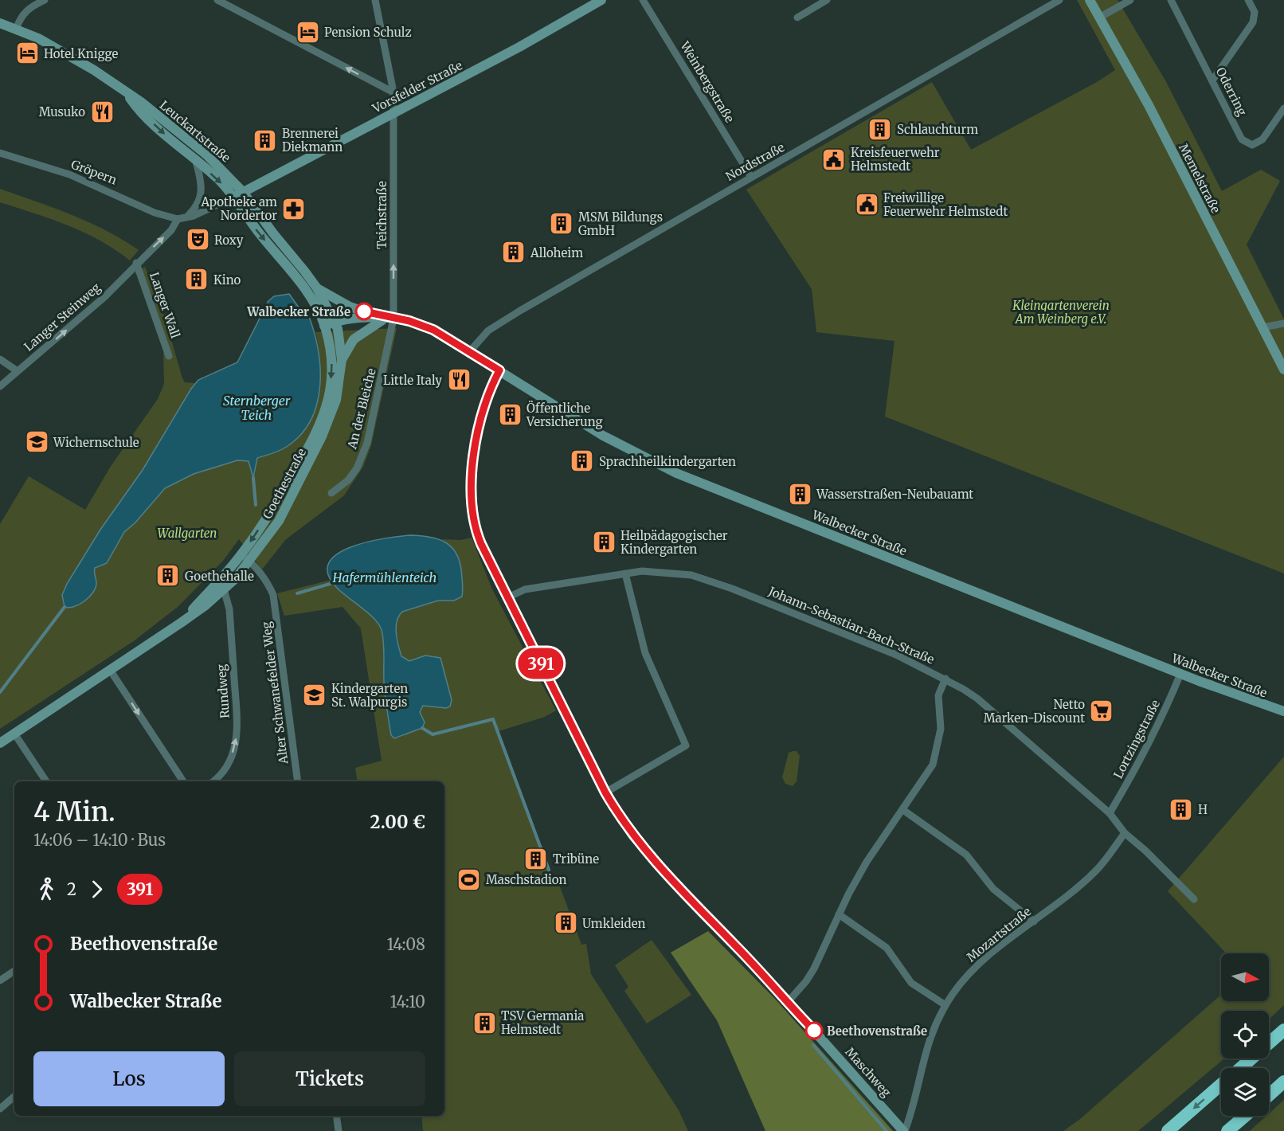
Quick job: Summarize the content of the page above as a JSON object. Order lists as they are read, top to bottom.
{
  "streets": {
    "main road": [
      "Vorsfelder Straße",
      "Leuckartstraße",
      "Memelstraße",
      "Goethestraße",
      "Walbecker Straße",
      "Maschweg"
    ],
    "street": [
      "Weinbergstraße",
      "Oderring",
      "Nordstraße",
      "Gröpern",
      "Teichstraße",
      "Langer Wall",
      "Langer Steinweg",
      "An der Bleiche",
      "Johann-Sebastian-Bach-Straße",
      "Rundweg",
      "Alter Schwanefelder Weg",
      "Lortzingstraße",
      "Mozartstraße"
    ]
  },
  "crossings": [
    ["Weinbergstraße", "Nordstraße"],
    ["Vorsfelder Straße", "Leuckartstraße"],
    ["Vorsfelder Straße", "Teichstraße"],
    ["Nordstraße", "Walbecker Straße"],
    ["Gröpern", "Langer Steinweg"],
    ["Teichstraße", "An der Bleiche"],
    ["Teichstraße", "Walbecker Straße"],
    ["Langer Wall", "Langer Steinweg"],
    ["An der Bleiche", "Walbecker Straße"],
    ["Goethestraße", "Walbecker Straße"],
    ["Goethestraße", "Rundweg"],
    ["Goethestraße", "Alter Schwanefelder Weg"],
    ["Walbecker Straße", "Lortzingstraße"],
    ["Walbecker Straße", "Maschweg"],
    ["Johann-Sebastian-Bach-Straße", "Lortzingstraße"],
    ["Johann-Sebastian-Bach-Straße", "Mozartstraße"],
    ["Johann-Sebastian-Bach-Straße", "Maschweg"],
    ["Mozartstraße", "Maschweg"]
  ],
  "one_way": ["Teichstraße", "Langer Steinweg", "Rundweg"],
  "water": ["Sternberger Teich", "Hafermühlenteich"],
  "parks": ["Kleingartenverein Am Weinberg e.V.", "Wallgarten"],
  "places": {
    "hotel": ["Pension Schulz", "Hotel Knigge"],
    "restaurant": ["Musuko", "Little Italy"],
    "building": [
      "Schlauchturm",
      "Brennerei Diekmann",
      "MSM Bildungs GmbH",
      "Alloheim",
      "Kino",
      "Öffentliche Versicherung",
      "Sprachheilkindergarten",
      "Wasserstraßen-Neubauamt",
      "Heilpädagogischer Kindergarten",
      "Goethehalle",
      "H",
      "Tribüne",
      "Umkleiden",
      "TSV Germania Helmstedt"
    ],
    "public building": ["Kreisfeuerwehr Helmstedt", "Freiwillige Feuerwehr Helmstedt"],
    "pharmacy": ["Apotheke am Nordertor"],
    "theatre": ["Roxy"],
    "other": ["Walbecker Straße", "Beethovenstraße"],
    "school or university": ["Wichernschule", "Kindergarten St. Walpurgis"],
    "supermarket": ["Netto Marken-Discount"],
    "sports": ["Maschstadion"]
  },
  "lines": ["bus line 391"],
  "north": "right",
  "page": {
    "on_map": "391",
    "heading": ["4 Min.", "14:06 – 14:10 · Bus", "2.00 €"],
    "legs": ["2", "391"],
    "list": [
      {
        "name": "Beethovenstraße",
        "value": "14:08"
      },
      {
        "name": "Walbecker Straße",
        "value": "14:10"
      }
    ],
    "buttons": ["Los", "Tickets"]
  }
}
